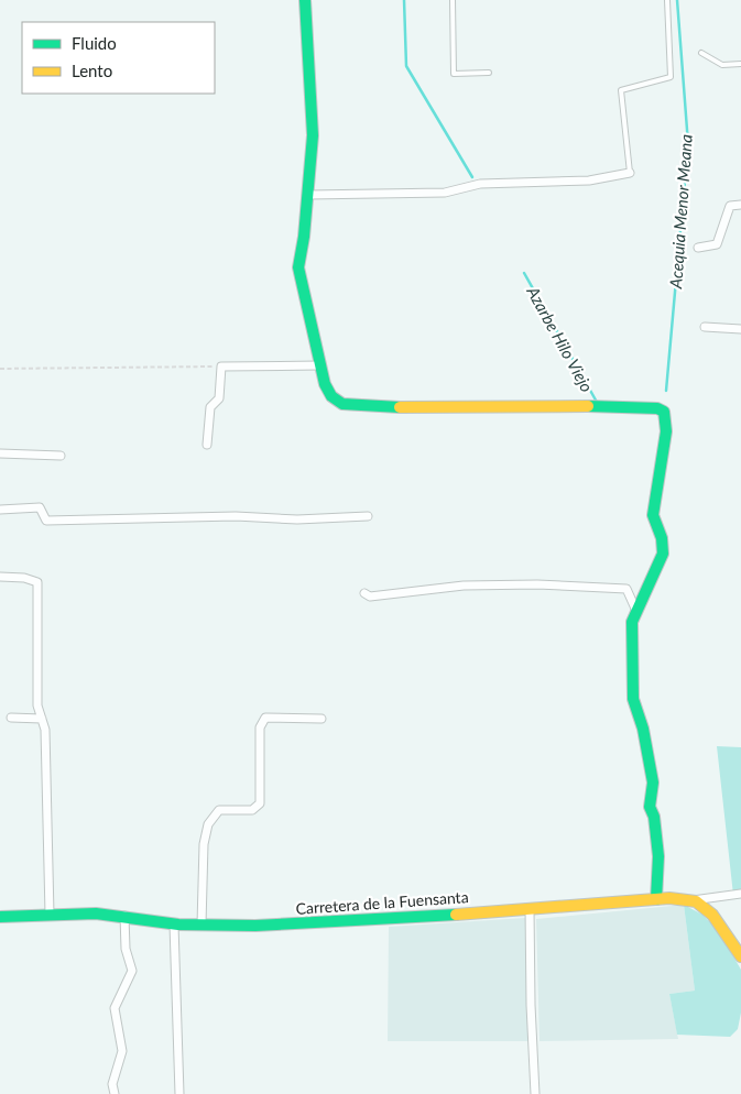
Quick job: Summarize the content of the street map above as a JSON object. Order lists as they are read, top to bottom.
{
  "streets": {
    "street": ["Carretera de la Fuensanta"]
  },
  "water": ["Acequia Menor Meana", "Azarbe Hilo Viejo"],
  "legend": ["Fluido", "Lento"]
}
